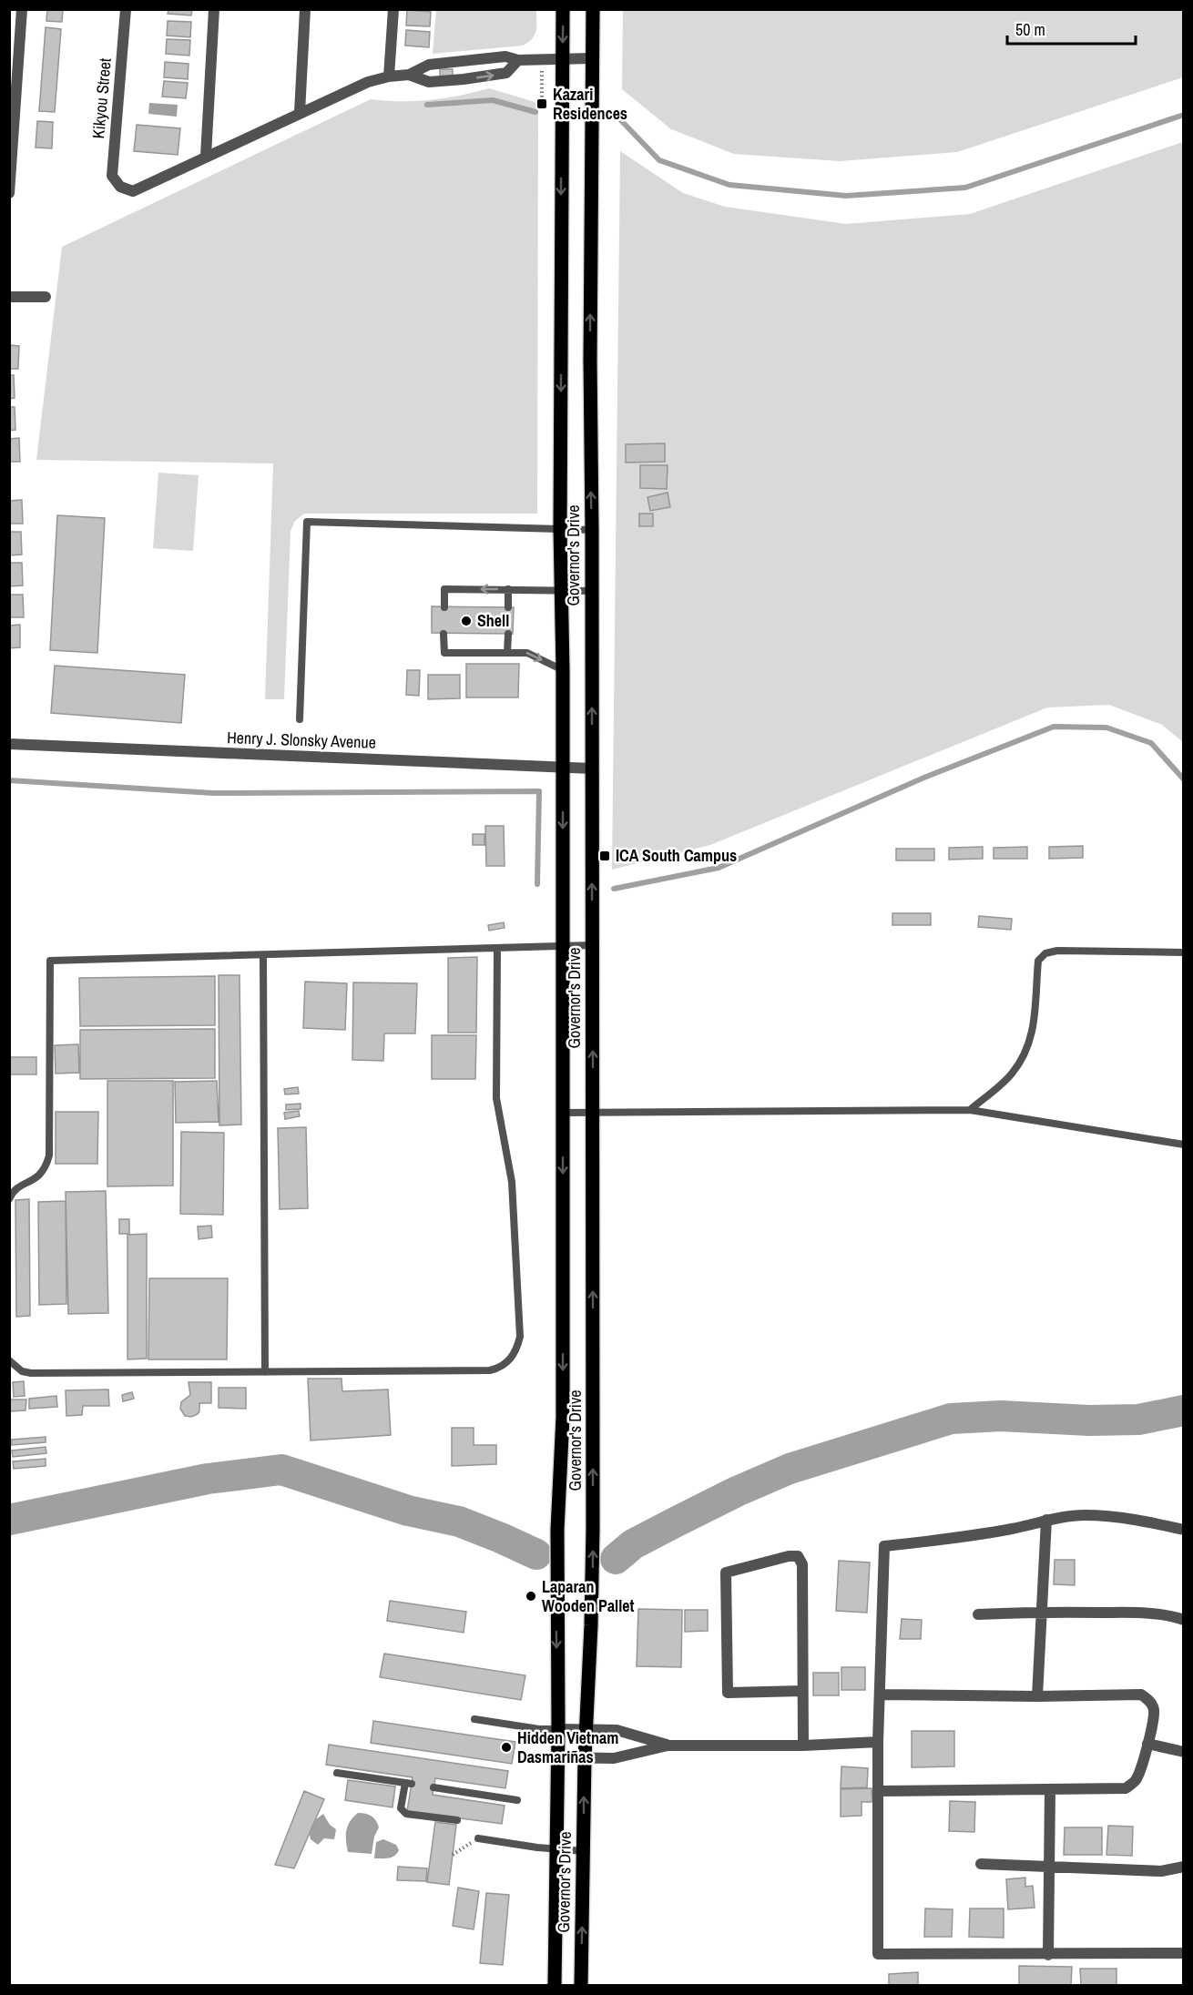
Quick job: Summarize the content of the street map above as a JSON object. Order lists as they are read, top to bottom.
{
  "streets": {
    "main road": ["Governor's Drive"],
    "street": ["Kikyou Street", "Henry J. Slonsky Avenue"]
  },
  "crossings": [
    ["Governor's Drive", "Henry J. Slonsky Avenue"]
  ],
  "places": {
    "transit": ["Kazari Residences", "ICA South Campus"],
    "other": ["Shell", "Laparan Wooden Pallet", "Hidden Vietnam Dasmariñas"]
  },
  "scale_bar": "50 m"
}
